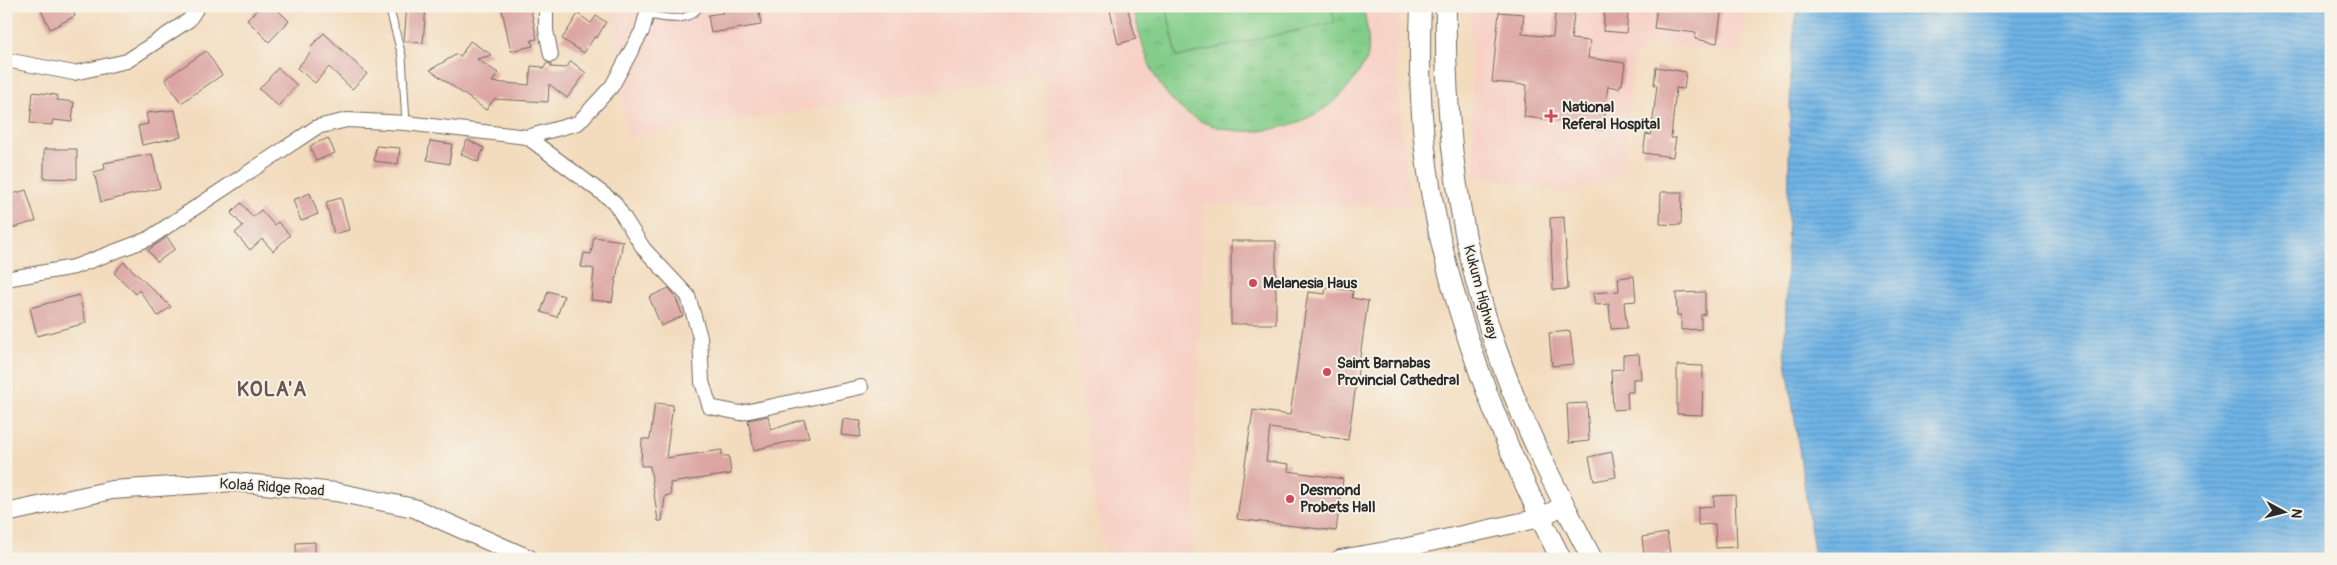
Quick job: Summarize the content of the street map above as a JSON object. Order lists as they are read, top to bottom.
{
  "streets": {
    "main road": ["Kukum Highway"],
    "street": ["Kolaá Ridge Road"]
  },
  "districts": ["KOLA'A"],
  "places": {
    "health": ["National Referal Hospital"],
    "other": ["Melanesia Haus", "Saint Barnabas Provincial Cathedral", "Desmond Probets Hall"]
  },
  "north": "right"
}
